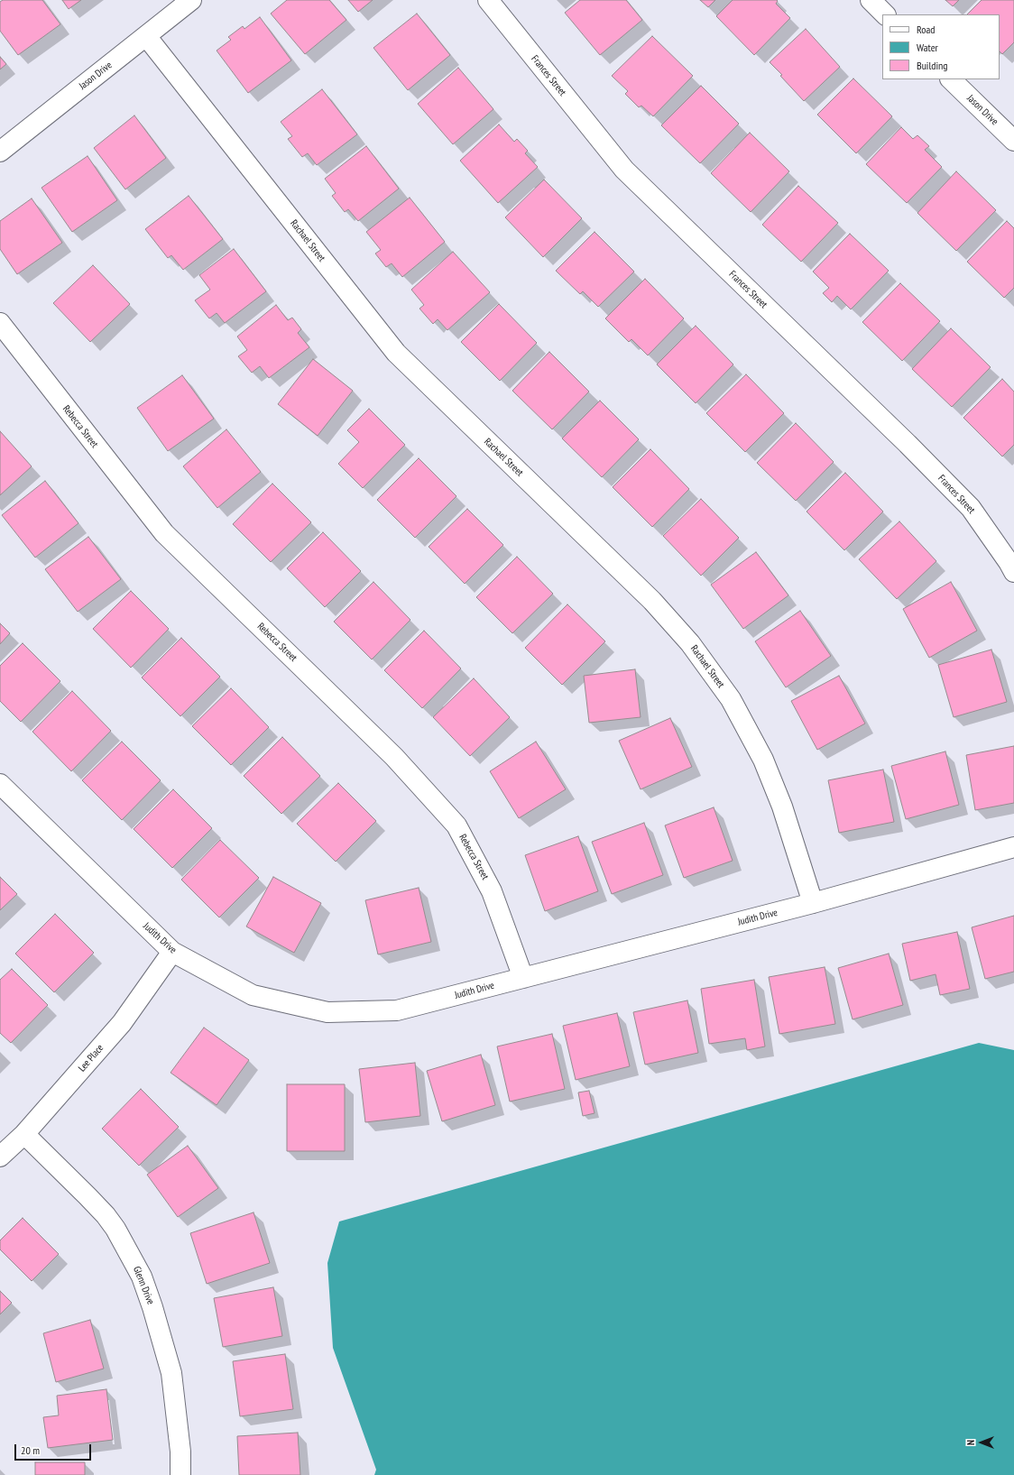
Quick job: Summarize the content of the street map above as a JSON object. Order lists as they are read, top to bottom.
{
  "streets": {
    "street": [
      "Jason Drive",
      "Frances Street",
      "Rachael Street",
      "Rebecca Street",
      "Judith Drive",
      "Lee Place",
      "Glenn Drive"
    ]
  },
  "crossings": [
    ["Jason Drive", "Rachael Street"],
    ["Rachael Street", "Judith Drive"],
    ["Rebecca Street", "Judith Drive"],
    ["Judith Drive", "Lee Place"],
    ["Lee Place", "Glenn Drive"]
  ],
  "legend": ["Road", "Water", "Building"],
  "scale_bar": "20 m",
  "north": "left"
}
